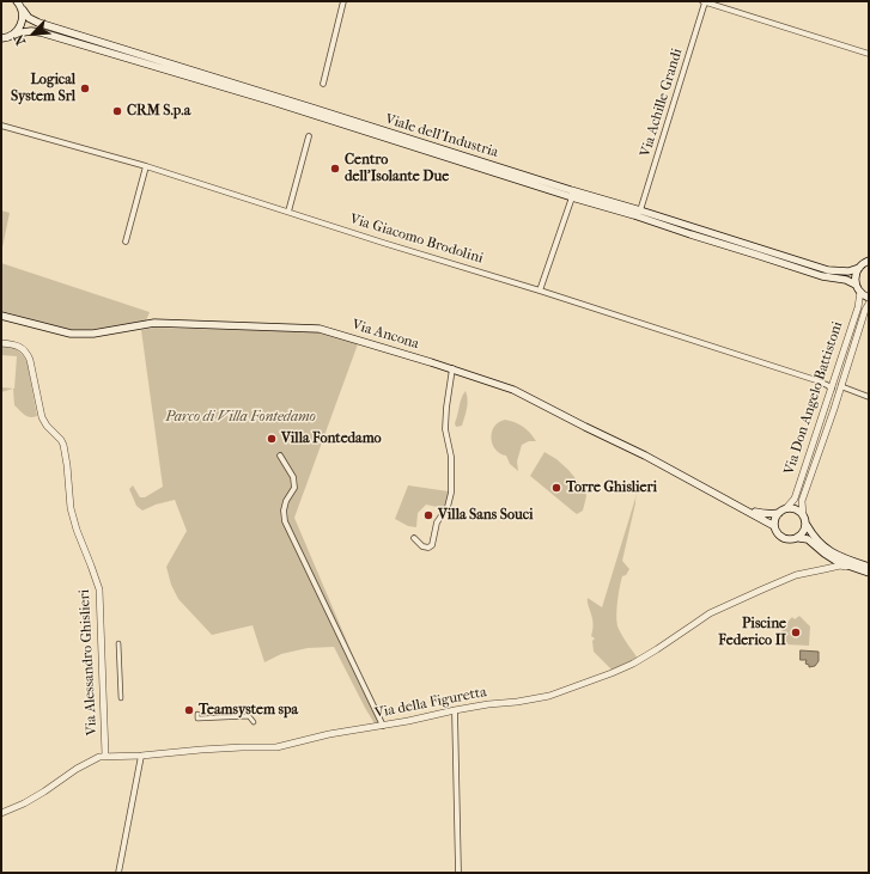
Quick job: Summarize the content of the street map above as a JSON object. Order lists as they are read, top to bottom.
{
  "streets": {
    "main road": ["Viale dell'Industria", "Via Ancona"],
    "street": [
      "Via Achille Grandi",
      "Via Giacomo Brodolini",
      "Via Don Angelo Battistoni",
      "Via Alessandro Ghislieri",
      "Via della Figuretta"
    ]
  },
  "crossings": [
    ["Via Achille Grandi", "Viale dell'Industria"],
    ["Via Giacomo Brodolini", "Via Don Angelo Battistoni"],
    ["Via Ancona", "Via Don Angelo Battistoni"],
    ["Via Ancona", "Via della Figuretta"],
    ["Via Alessandro Ghislieri", "Via della Figuretta"]
  ],
  "parks": ["Parco di Villa Fontedamo"],
  "places": [
    "Logical System Srl",
    "CRM S.p.a",
    "Centro dell'Isolante Due",
    "Villa Fontedamo",
    "Torre Ghislieri",
    "Villa Sans Souci",
    "Piscine Federico II",
    "Teamsystem spa"
  ],
  "north": "bottom left"
}
